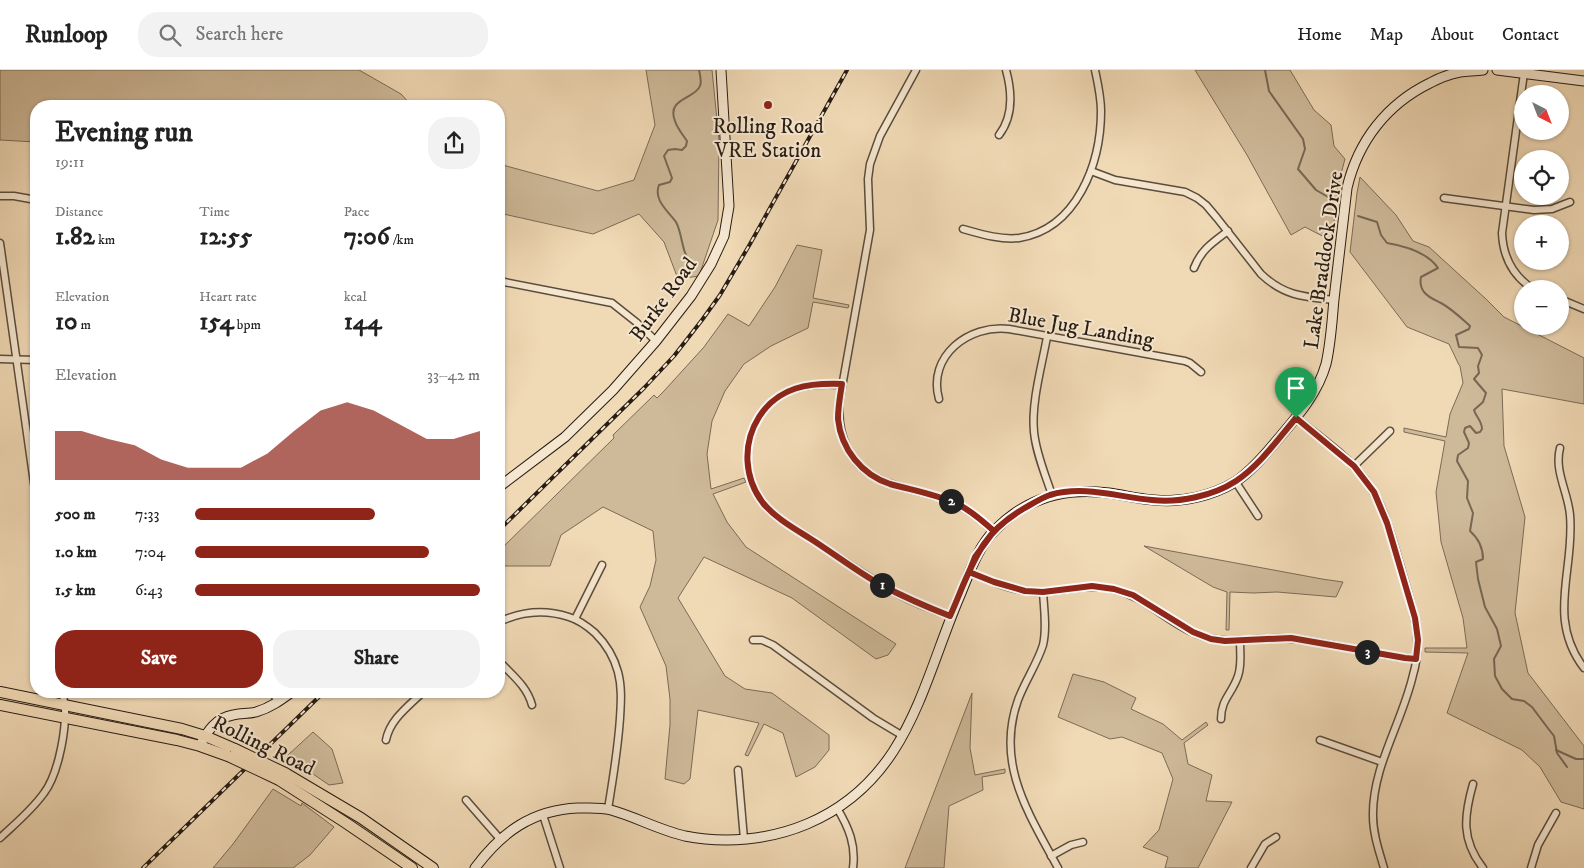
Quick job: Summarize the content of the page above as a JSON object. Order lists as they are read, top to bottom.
{
  "streets": {
    "main road": ["Rolling Road"],
    "street": ["Lake Braddock Drive", "Burke Road", "Blue Jug Landing"]
  },
  "places": ["Rolling Road VRE Station"],
  "north": "bottom right",
  "page": {
    "header": "Runloop",
    "search": "Search here",
    "nav": [
      "Home",
      "Map",
      "About",
      "Contact"
    ],
    "map_buttons": ["+", "−"],
    "heading": ["Evening run", "19:11"],
    "stats": [
      ["Distance", "1.82 km"],
      ["Time", "12:55"],
      ["Pace", "7:06 /km"],
      ["Elevation", "10 m"],
      ["Heart rate", "154 bpm"],
      ["kcal", "144"]
    ],
    "chart": ["Elevation", "33–42 m"],
    "pins": ["2", "1", "3"],
    "list": [
      {
        "name": "500 m",
        "note": "7:33"
      },
      {
        "name": "1.0 km",
        "note": "7:04"
      },
      {
        "name": "1.5 km",
        "note": "6:43"
      }
    ],
    "buttons": ["Save", "Share"]
  }
}
